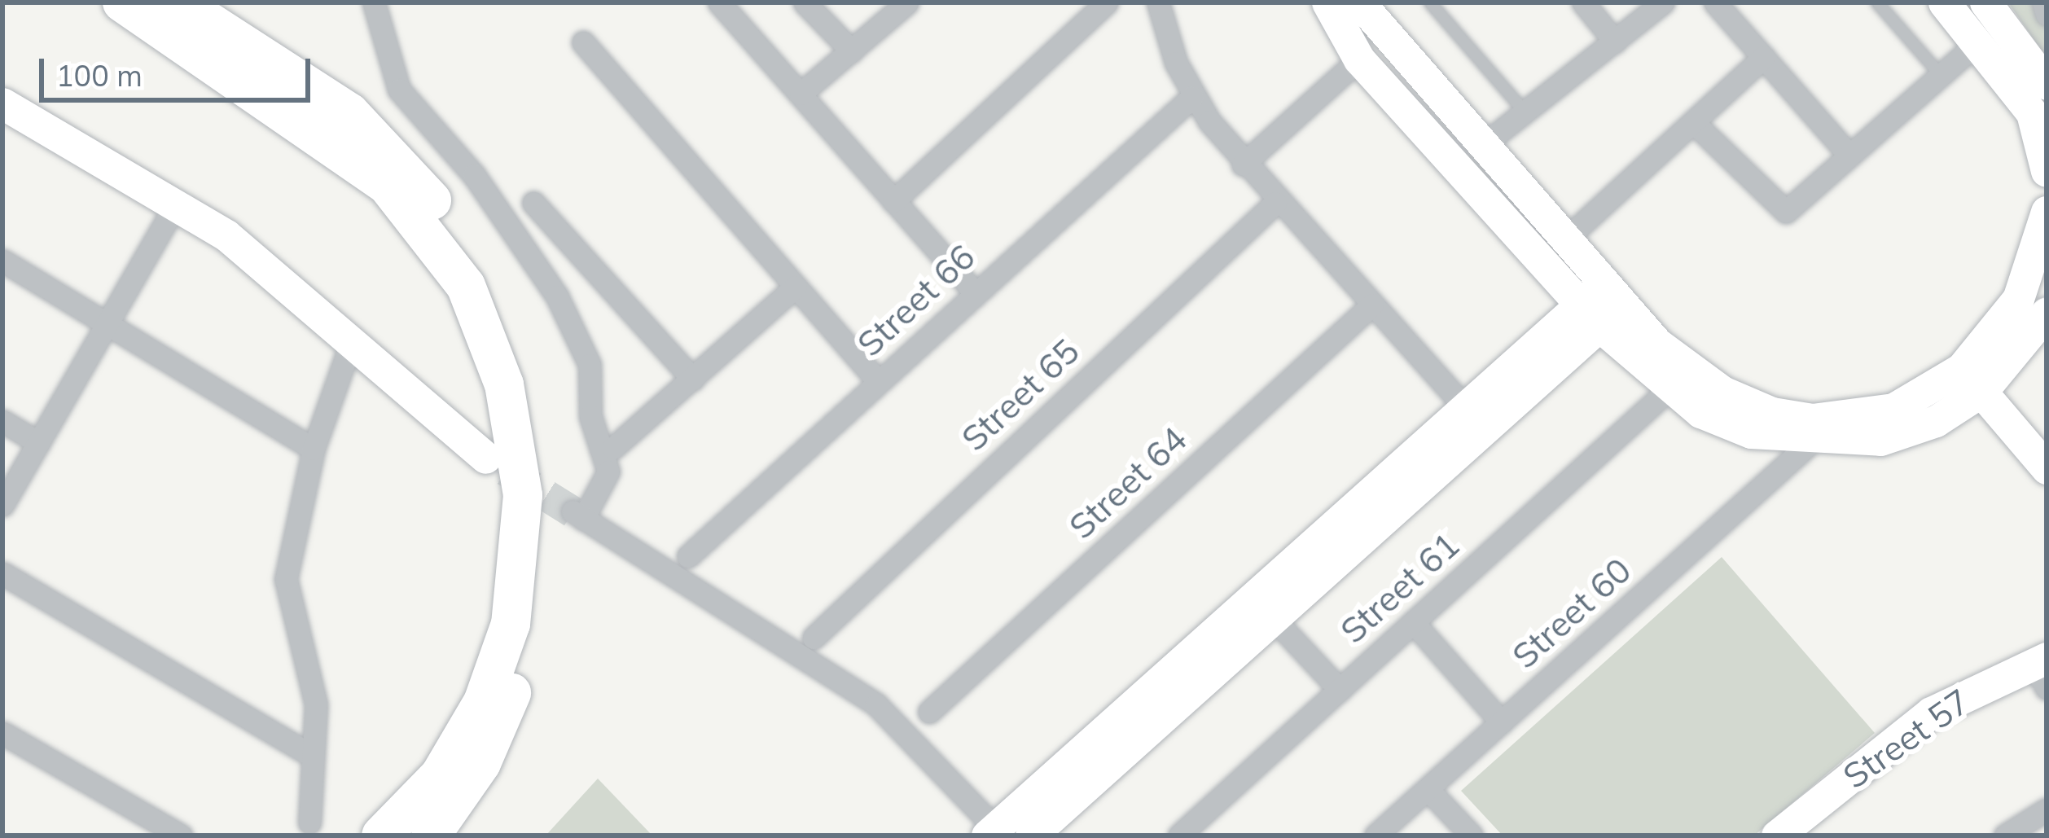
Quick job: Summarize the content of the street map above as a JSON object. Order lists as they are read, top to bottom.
{
  "streets": {
    "street": [
      "Street 66",
      "Street 65",
      "Street 64",
      "Street 61",
      "Street 60",
      "Street 57"
    ]
  },
  "scale_bar": "100 m"
}
